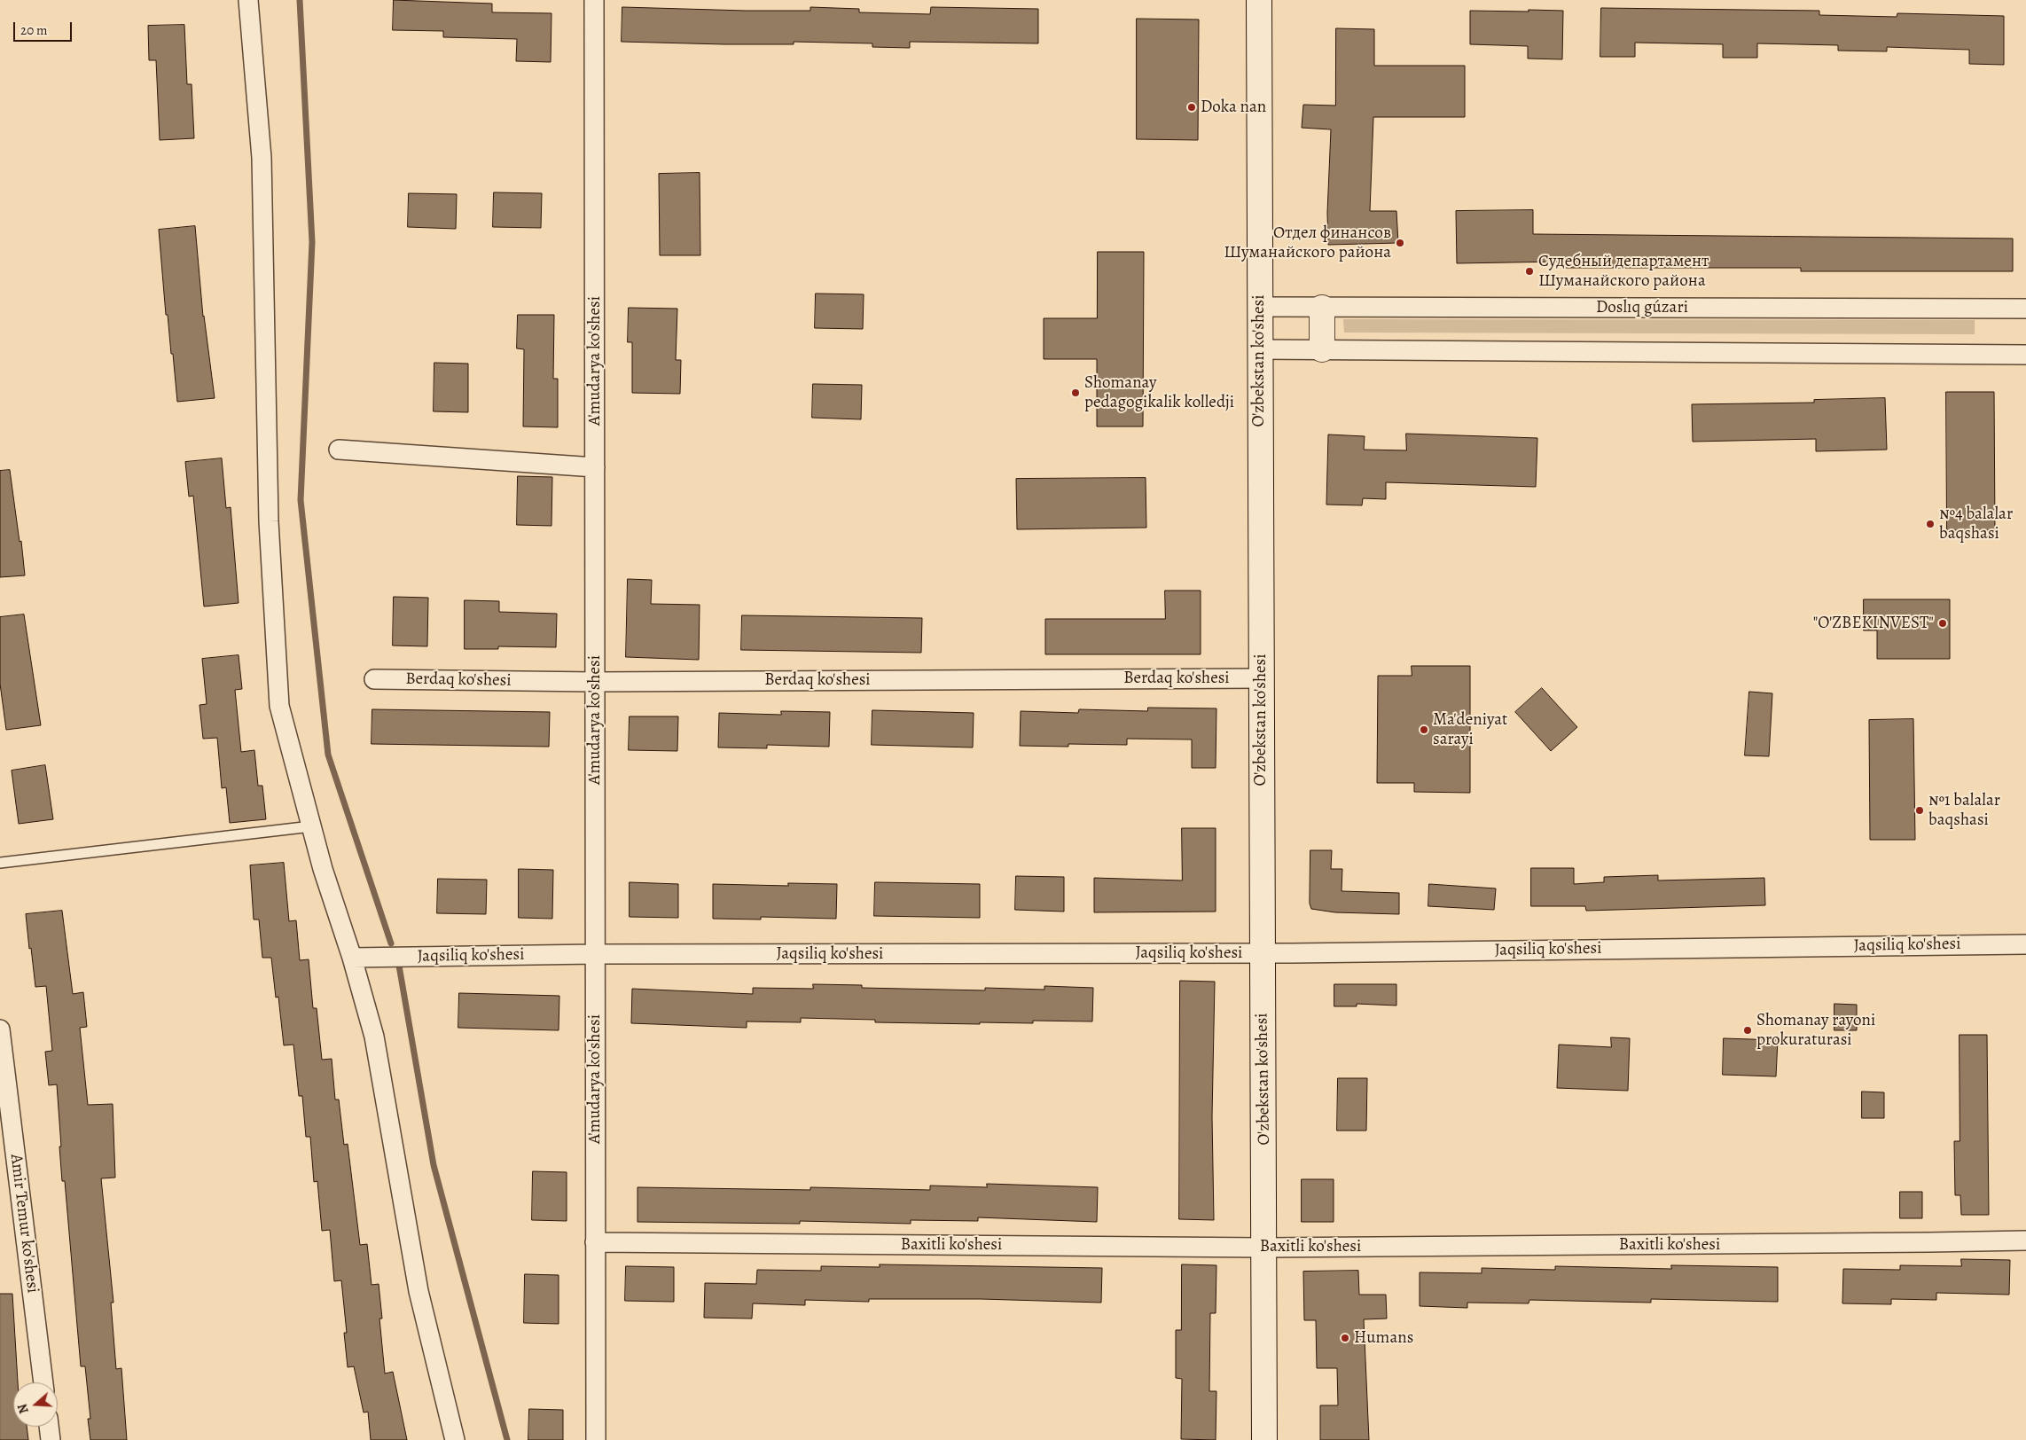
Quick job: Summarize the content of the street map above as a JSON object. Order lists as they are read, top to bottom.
{
  "streets": {
    "main road": ["O'zbekstan ko'shesi"],
    "street": [
      "Doslıq gúzari",
      "A'mudarya ko'shesi",
      "Berdaq ko'shesi",
      "Jaqsiliq ko'shesi",
      "Amir Temur ko'shesi",
      "Baxitli ko'shesi"
    ]
  },
  "crossings": [
    ["Doslıq gúzari", "O'zbekstan ko'shesi"],
    ["A'mudarya ko'shesi", "Berdaq ko'shesi"],
    ["A'mudarya ko'shesi", "Jaqsiliq ko'shesi"],
    ["A'mudarya ko'shesi", "Baxitli ko'shesi"],
    ["O'zbekstan ko'shesi", "Berdaq ko'shesi"],
    ["O'zbekstan ko'shesi", "Jaqsiliq ko'shesi"],
    ["O'zbekstan ko'shesi", "Baxitli ko'shesi"]
  ],
  "places": [
    "Doka nan",
    "Отдел финансов Шуманайского района",
    "Судебный департамент Шуманайского района",
    "Shomanay pedagogikalik kolledji",
    "№4 balalar baqshasi",
    "\"O'ZBEKINVEST\"",
    "Ma'deniyat sarayi",
    "№1 balalar baqshasi",
    "Shomanay rayoni prokuraturasi",
    "Humans"
  ],
  "scale_bar": "20 m",
  "north": "left"
}
